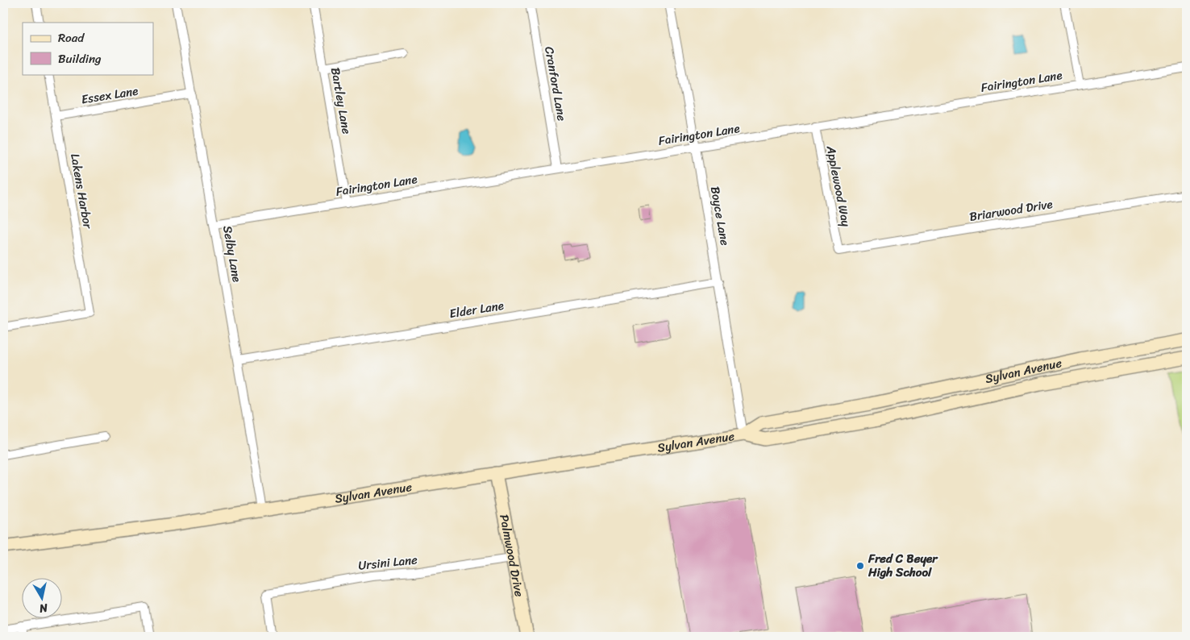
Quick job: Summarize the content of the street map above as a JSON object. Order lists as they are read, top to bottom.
{
  "streets": {
    "main road": ["Sylvan Avenue", "Palmwood Drive"],
    "street": [
      "Fairington Lane",
      "Cranford Lane",
      "Essex Lane",
      "Bartley Lane",
      "Applewood Way",
      "Lakens Harbor",
      "Briarwood Drive",
      "Boyce Lane",
      "Selby Lane",
      "Elder Lane",
      "Ursini Lane"
    ]
  },
  "crossings": [
    ["Fairington Lane", "Cranford Lane"],
    ["Fairington Lane", "Bartley Lane"],
    ["Fairington Lane", "Applewood Way"],
    ["Fairington Lane", "Boyce Lane"],
    ["Fairington Lane", "Selby Lane"],
    ["Essex Lane", "Lakens Harbor"],
    ["Essex Lane", "Selby Lane"],
    ["Applewood Way", "Briarwood Drive"],
    ["Boyce Lane", "Elder Lane"],
    ["Boyce Lane", "Sylvan Avenue"],
    ["Selby Lane", "Elder Lane"],
    ["Selby Lane", "Sylvan Avenue"],
    ["Sylvan Avenue", "Palmwood Drive"],
    ["Palmwood Drive", "Ursini Lane"]
  ],
  "places": ["Fred C Beyer High School"],
  "legend": ["Road", "Building"],
  "north": "bottom"
}
